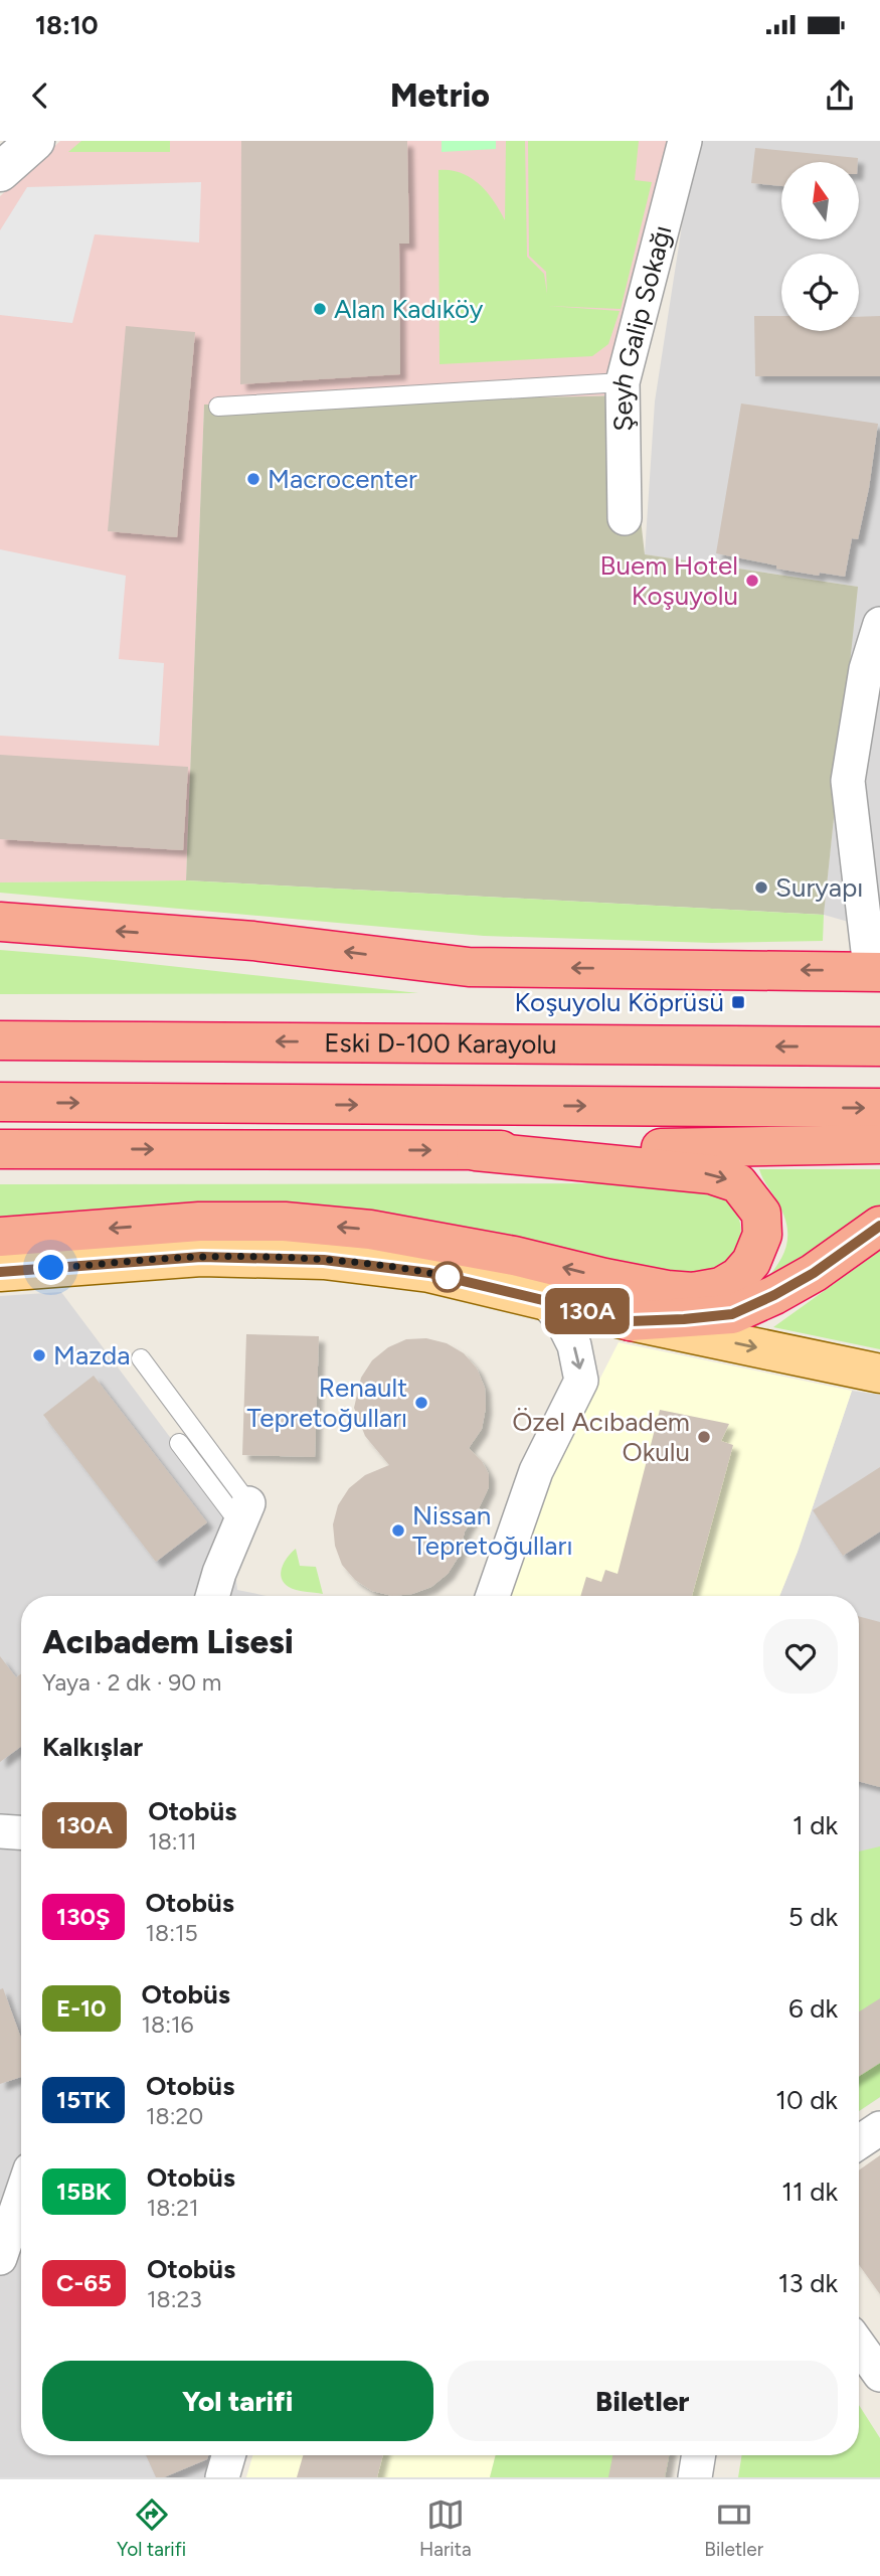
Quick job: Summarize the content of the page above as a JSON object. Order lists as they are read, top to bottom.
{
  "streets": {
    "highway": ["Eski D-100 Karayolu"],
    "street": ["Şeyh Galip Sokağı"]
  },
  "places": {
    "other": [
      "Alan Kadıköy",
      "Macrocenter",
      "Buem Hotel Koşuyolu",
      "Suryapı",
      "Mazda",
      "Renault Tepretoğulları",
      "Özel Acıbadem Okulu",
      "Nissan Tepretoğulları"
    ],
    "transit": ["Koşuyolu Köprüsü"]
  },
  "lines": ["bus line 130A"],
  "north": "top",
  "page": {
    "status": "18:10",
    "header": "Metrio",
    "on_map": "130A",
    "heading": [
      ["Acıbadem Lisesi", "Yaya · 2 dk · 90 m"],
      "Kalkışlar"
    ],
    "list": [
      {
        "mark": "130A",
        "name": "Otobüs",
        "note": "18:11",
        "value": "1 dk"
      },
      {
        "mark": "130Ş",
        "name": "Otobüs",
        "note": "18:15",
        "value": "5 dk"
      },
      {
        "mark": "E-10",
        "name": "Otobüs",
        "note": "18:16",
        "value": "6 dk"
      },
      {
        "mark": "15TK",
        "name": "Otobüs",
        "note": "18:20",
        "value": "10 dk"
      },
      {
        "mark": "15BK",
        "name": "Otobüs",
        "note": "18:21",
        "value": "11 dk"
      },
      {
        "mark": "C-65",
        "name": "Otobüs",
        "note": "18:23",
        "value": "13 dk"
      }
    ],
    "buttons": ["Yol tarifi", "Biletler"],
    "tabs": ["Yol tarifi", "Harita", "Biletler"]
  }
}
